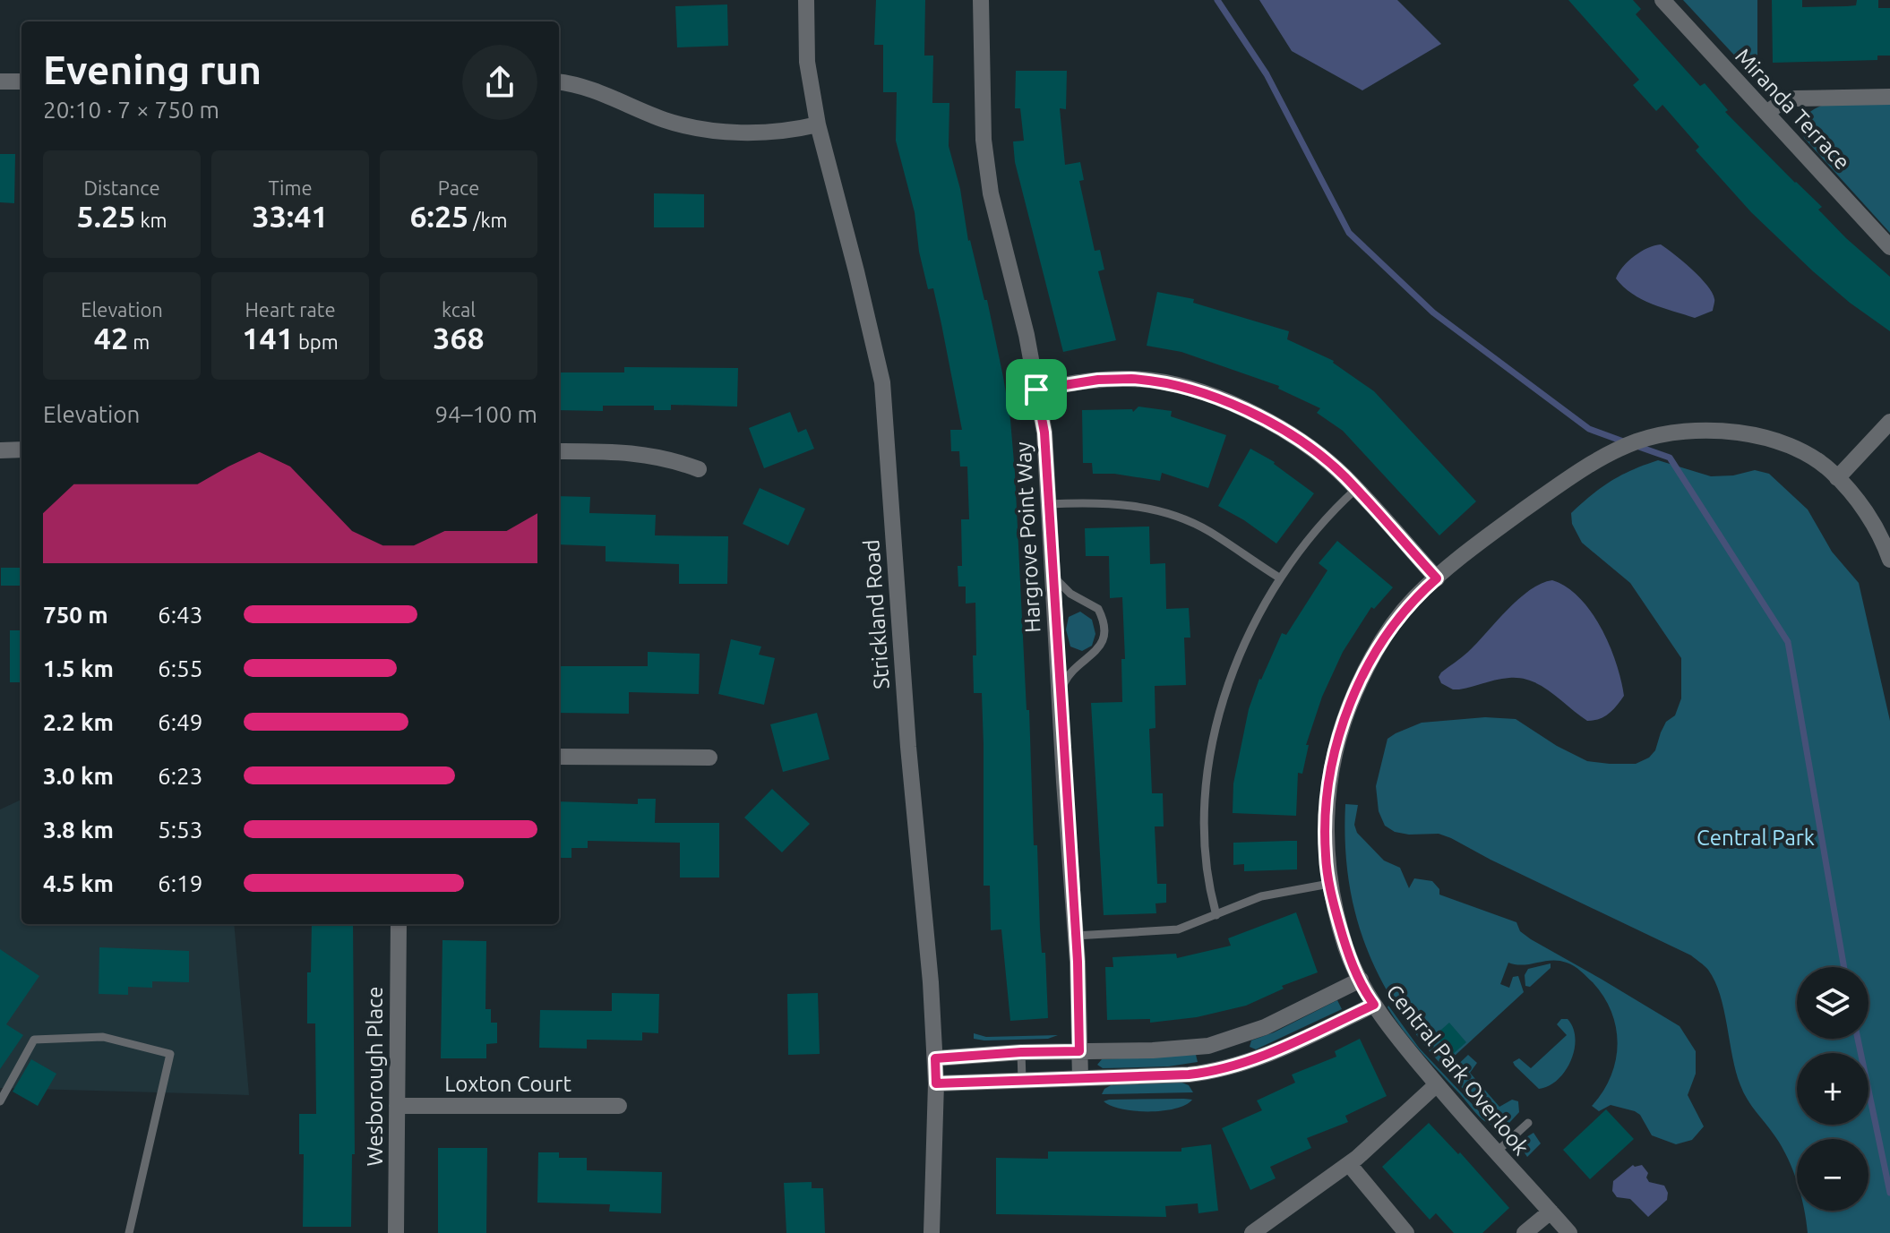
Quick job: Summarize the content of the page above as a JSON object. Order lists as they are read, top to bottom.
{
  "streets": {
    "street": [
      "Miranda Terrace",
      "Hargrove Point Way",
      "Strickland Road",
      "Central Park Overlook",
      "Wesborough Place",
      "Loxton Court"
    ]
  },
  "crossings": [
    ["Wesborough Place", "Loxton Court"]
  ],
  "parks": ["Central Park"],
  "page": {
    "heading": ["Evening run", "20:10 · 7 × 750 m"],
    "stats": [
      ["Distance", "5.25 km"],
      ["Time", "33:41"],
      ["Pace", "6:25 /km"],
      ["Elevation", "42 m"],
      ["Heart rate", "141 bpm"],
      ["kcal", "368"]
    ],
    "chart": ["Elevation", "94–100 m"],
    "list": [
      {
        "name": "750 m",
        "note": "6:43"
      },
      {
        "name": "1.5 km",
        "note": "6:55"
      },
      {
        "name": "2.2 km",
        "note": "6:49"
      },
      {
        "name": "3.0 km",
        "note": "6:23"
      },
      {
        "name": "3.8 km",
        "note": "5:53"
      },
      {
        "name": "4.5 km",
        "note": "6:19"
      }
    ],
    "map_buttons": ["+", "−"]
  }
}
